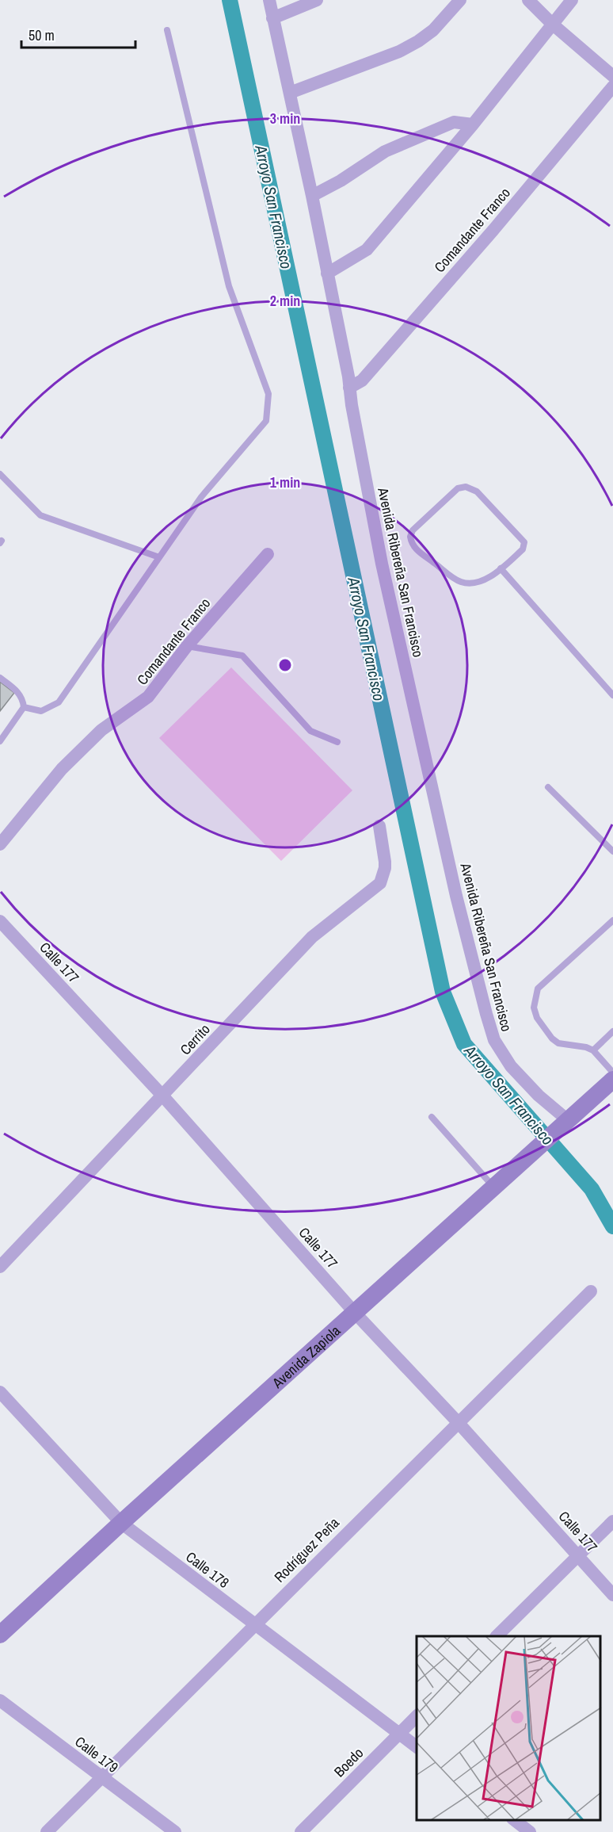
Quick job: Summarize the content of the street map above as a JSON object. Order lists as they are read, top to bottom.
{
  "streets": {
    "main road": ["Avenida Zapiola"],
    "street": [
      "Comandante Franco",
      "Avenida Ribereña San Francisco",
      "Calle 177",
      "Cerrito",
      "Rodríguez Peña",
      "Calle 178",
      "Calle 179",
      "Boedo"
    ]
  },
  "crossings": [
    ["Comandante Franco", "Avenida Ribereña San Francisco"],
    ["Avenida Ribereña San Francisco", "Avenida Zapiola"],
    ["Calle 177", "Cerrito"],
    ["Calle 177", "Avenida Zapiola"],
    ["Calle 177", "Rodríguez Peña"],
    ["Avenida Zapiola", "Calle 178"],
    ["Rodríguez Peña", "Calle 178"],
    ["Rodríguez Peña", "Calle 179"],
    ["Calle 178", "Boedo"]
  ],
  "water": ["Arroyo San Francisco"],
  "scale_bar": "50 m",
  "rings": ["3 min", "2 min", "1 min"]
}
